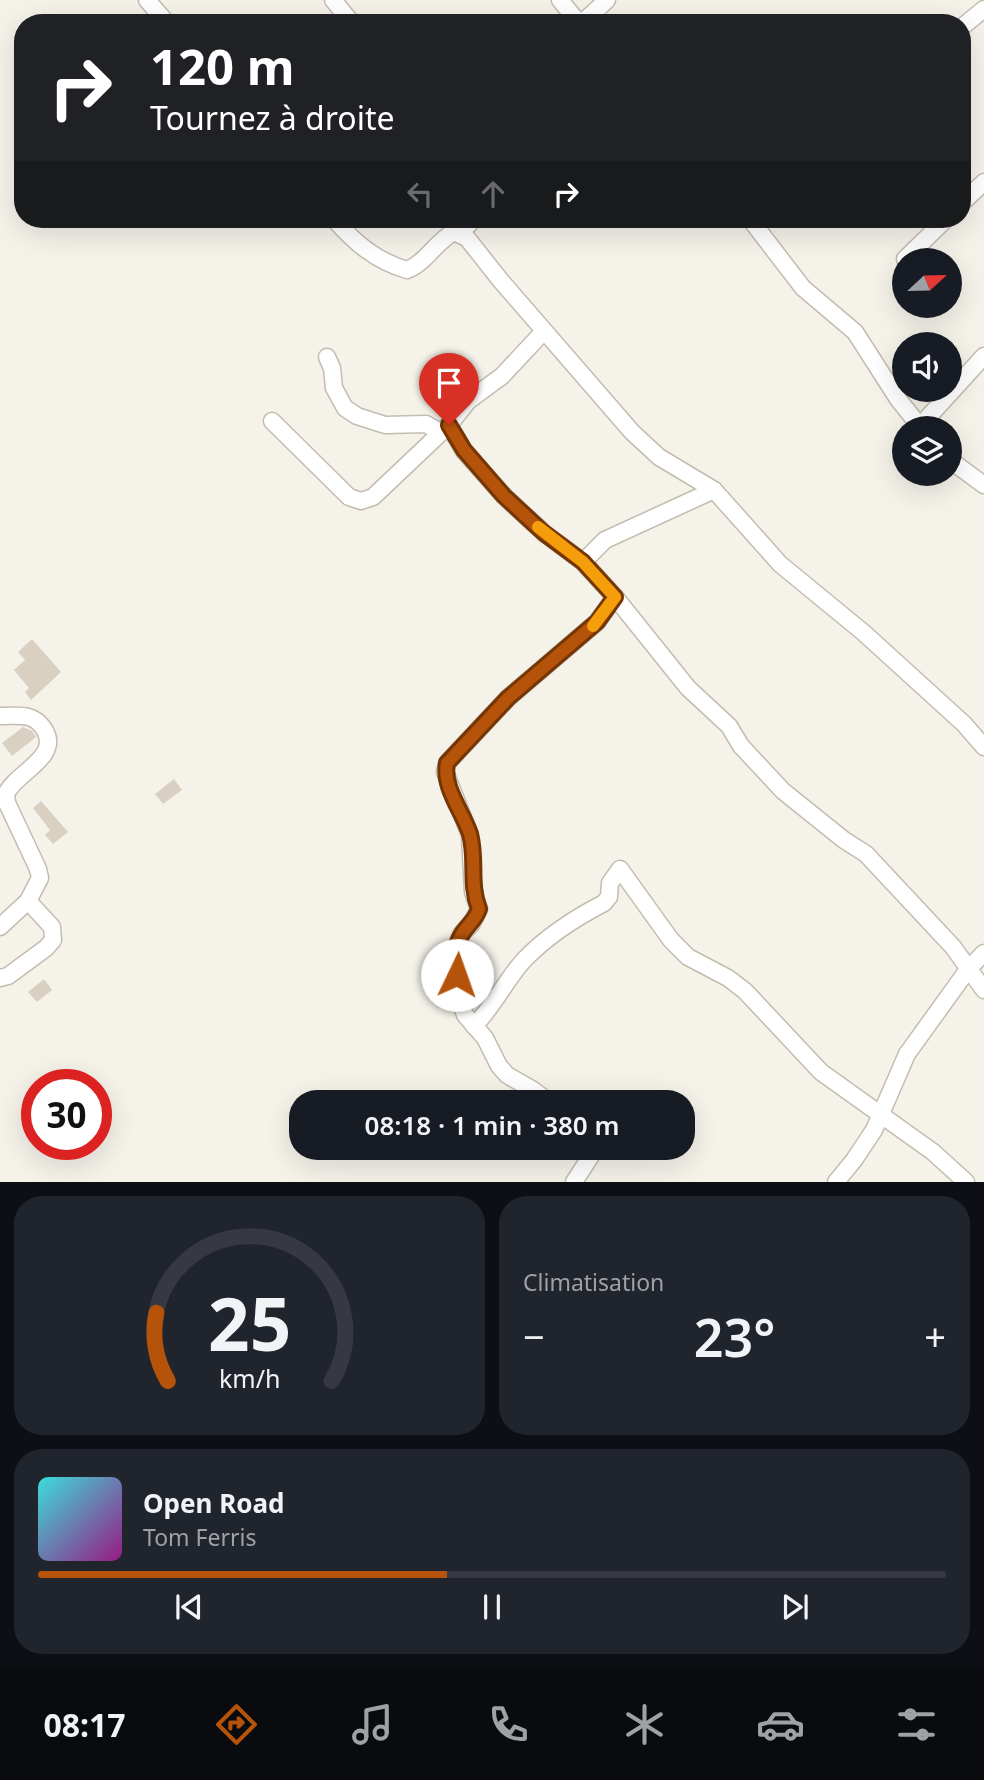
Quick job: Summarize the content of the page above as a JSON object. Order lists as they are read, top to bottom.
{
  "north": "right",
  "page": {
    "turn": ["120 m", "Tournez à droite"],
    "limit": "30",
    "trip": "08:18 · 1 min · 380 m",
    "tile": "Climatisation",
    "heat": ["−", "23°", "+"],
    "song": ["Open Road", "Tom Ferris"],
    "tabs": "08:17",
    "gauge": ["25", "km/h"]
  }
}
